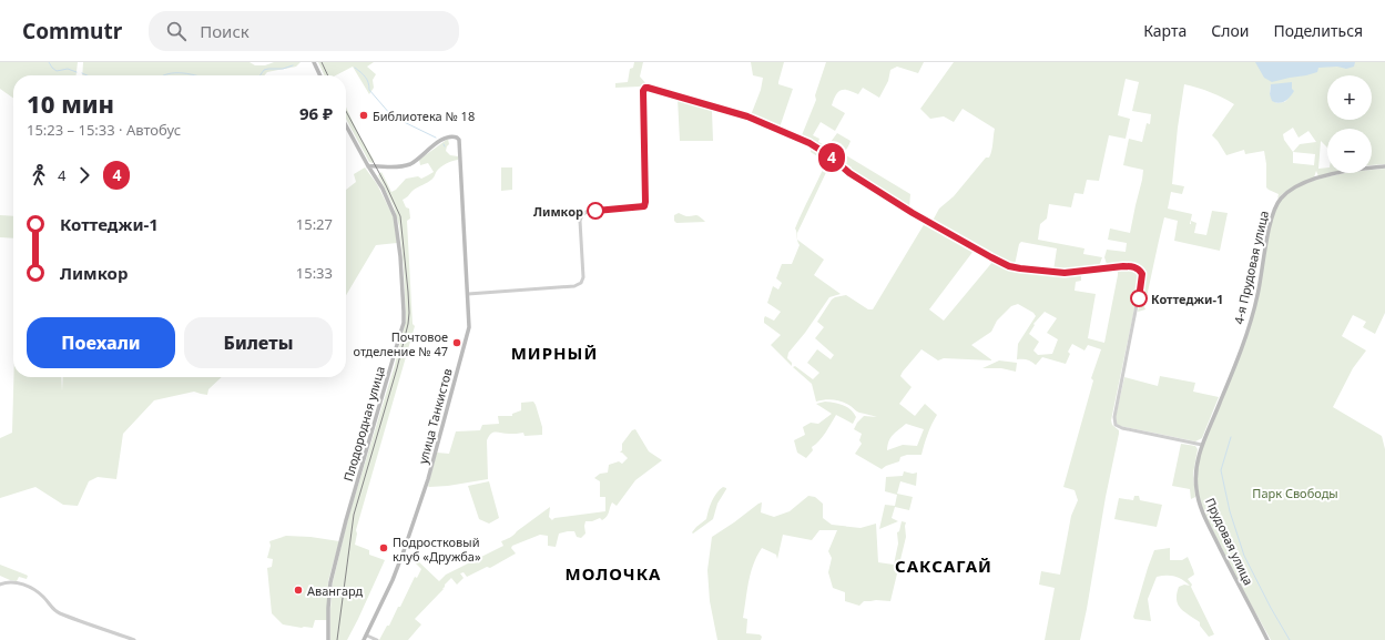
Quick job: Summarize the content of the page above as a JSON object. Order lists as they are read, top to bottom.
{
  "streets": {
    "main road": [
      "4-я Прудовая улица",
      "улица Танкистов",
      "Плодородная улица",
      "Прудовая улица"
    ]
  },
  "crossings": [
    ["4-я Прудовая улица", "Прудовая улица"],
    ["улица Танкистов", "Плодородная улица"]
  ],
  "districts": ["МИРНЫЙ", "САКСАГАЙ", "МОЛОЧКА"],
  "parks": ["Парк Свободы"],
  "places": [
    "Библиотека № 18",
    "Лимкор",
    "Коттеджи-1",
    "Почтовое отделение № 47",
    "Подростковый клуб «Дружба»",
    "Авангард"
  ],
  "lines": ["bus line 4"],
  "page": {
    "header": "Commutr",
    "search": "Поиск",
    "nav": ["Карта", "Слои", "Поделиться"],
    "on_map": "4",
    "map_buttons": ["+", "−"],
    "heading": ["10 мин", "15:23 – 15:33 · Автобус", "96 ₽"],
    "legs": ["4", "4"],
    "list": [
      {
        "name": "Коттеджи-1",
        "value": "15:27"
      },
      {
        "name": "Лимкор",
        "value": "15:33"
      }
    ],
    "buttons": ["Поехали", "Билеты"]
  }
}
